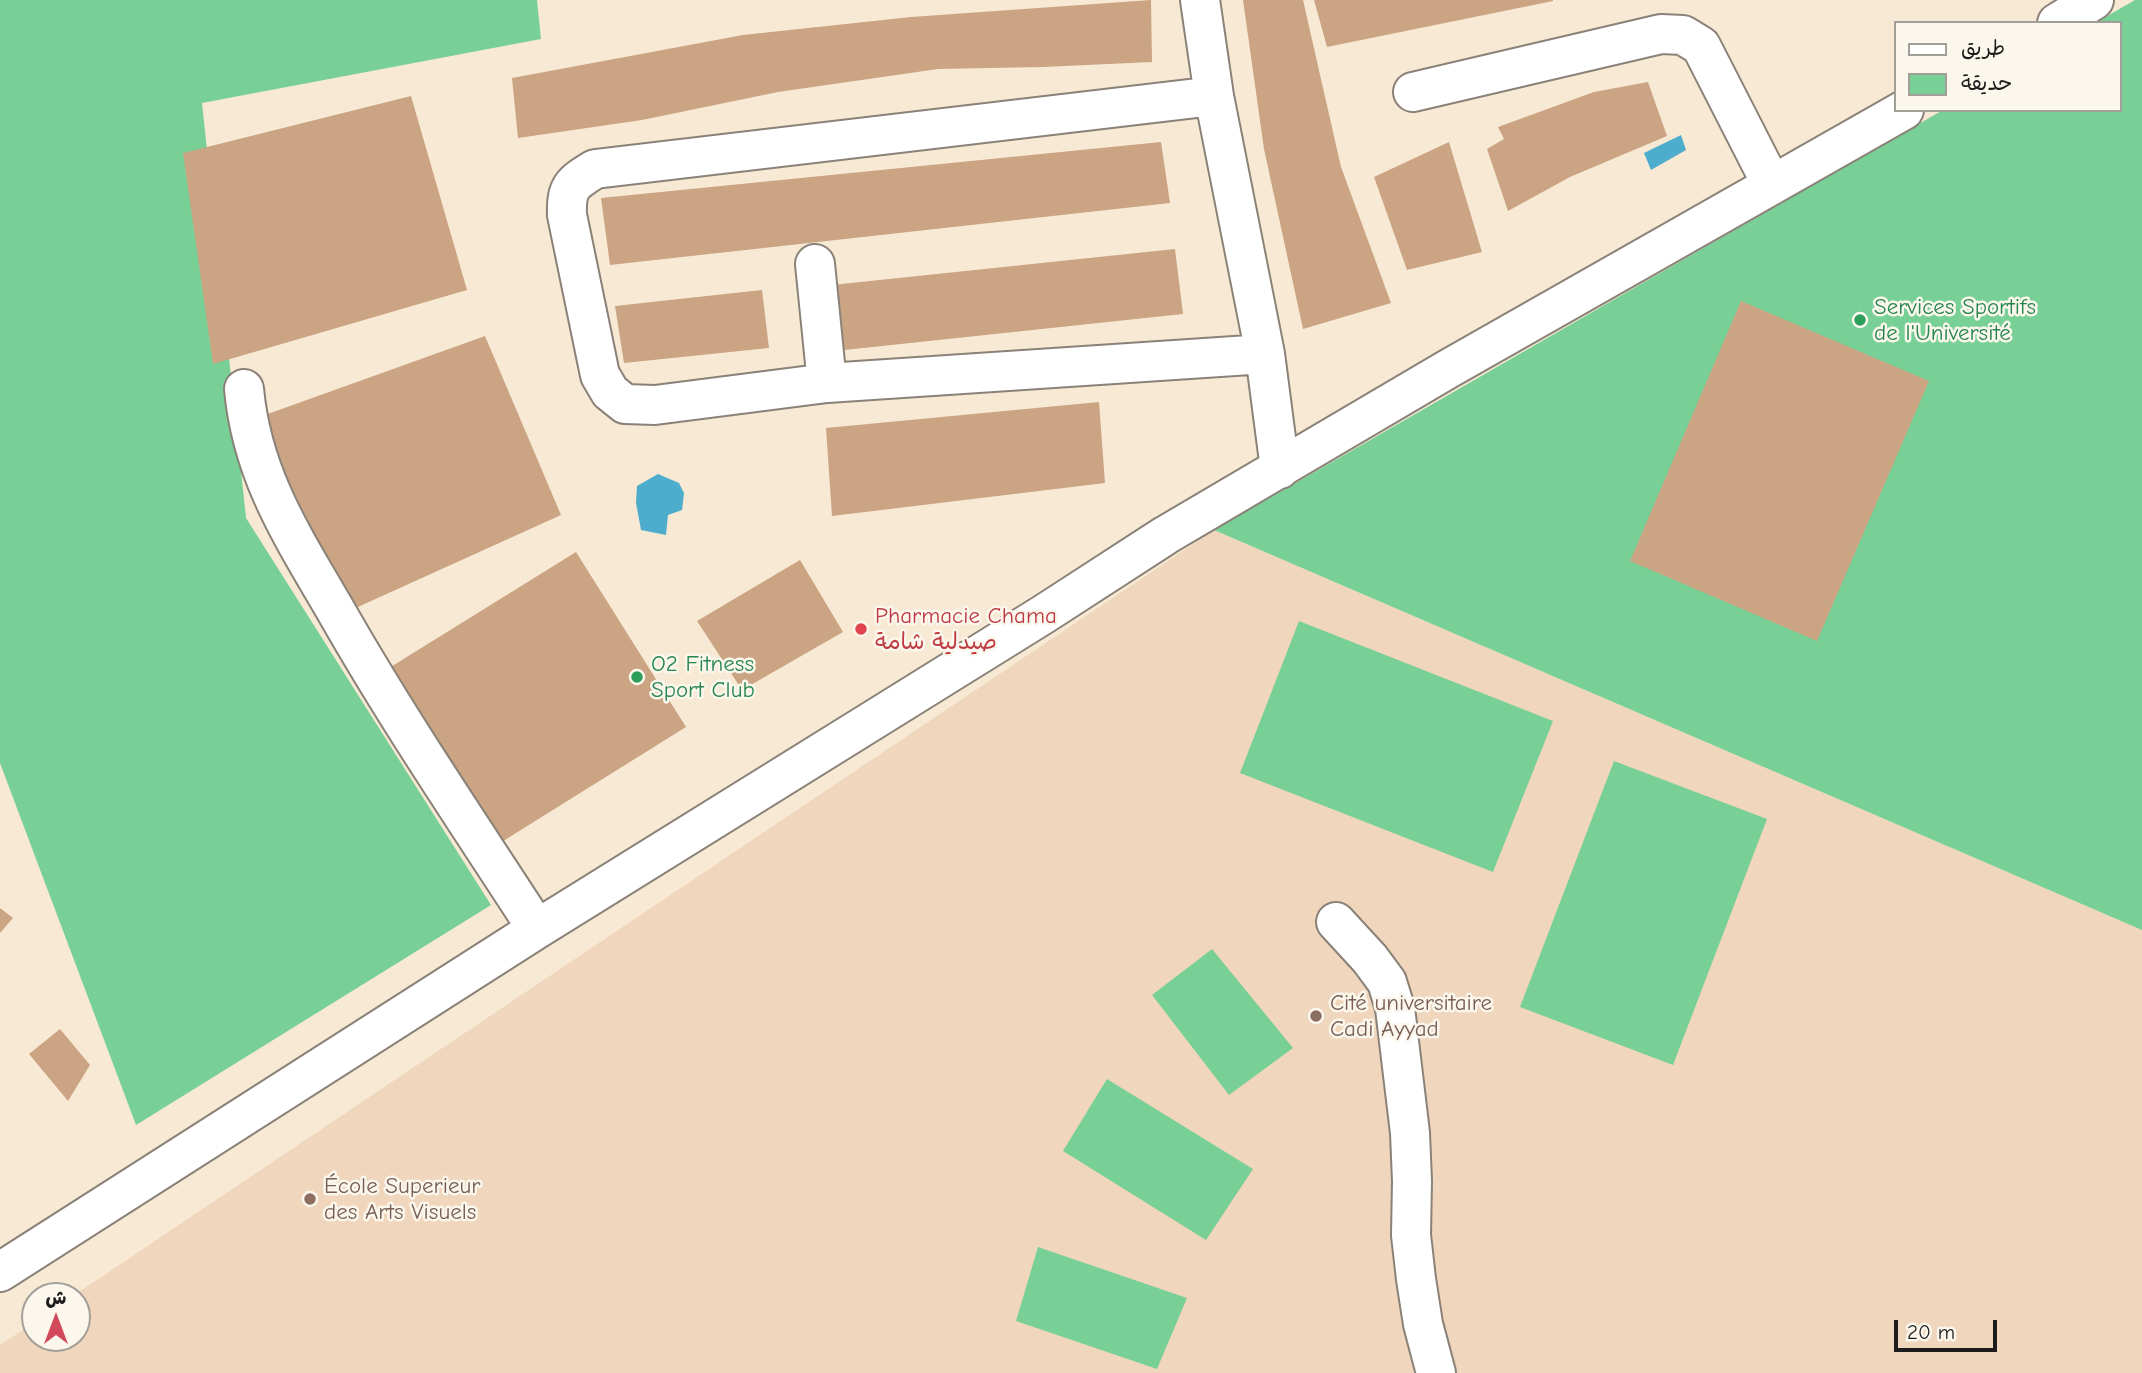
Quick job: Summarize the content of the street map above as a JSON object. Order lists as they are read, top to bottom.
{
  "places": [
    "Services Sportifs de l'Université",
    "Pharmacie Chama صيدلية شامة",
    "O2 Fitness Sport Club",
    "Cité universitaire Cadi Ayyad",
    "École Superieur des Arts Visuels"
  ],
  "legend": ["طريق", "حديقة"],
  "scale_bar": "20 m",
  "north": "top"
}
